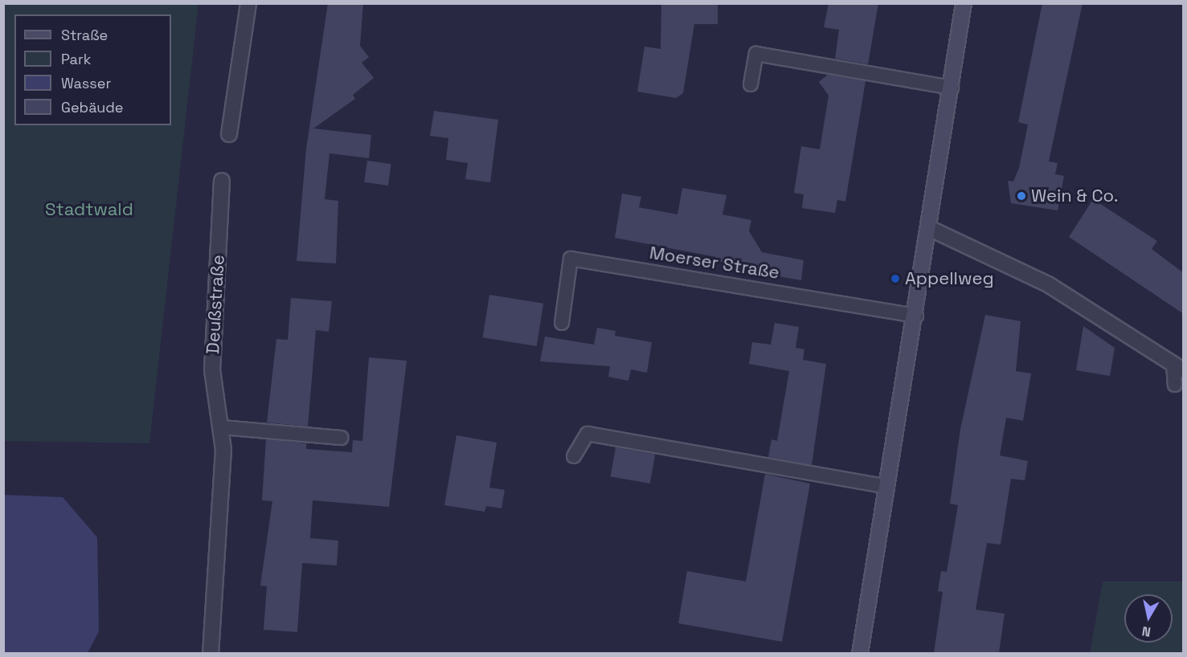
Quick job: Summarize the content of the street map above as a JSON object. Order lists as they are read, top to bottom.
{
  "streets": {
    "street": ["Deußstraße"],
    "lane": ["Moerser Straße"]
  },
  "parks": ["Stadtwald"],
  "places": ["Wein & Co.", "Appellweg"],
  "legend": [
    "Straße",
    "Park",
    "Wasser",
    "Gebäude"
  ],
  "north": "bottom"
}
